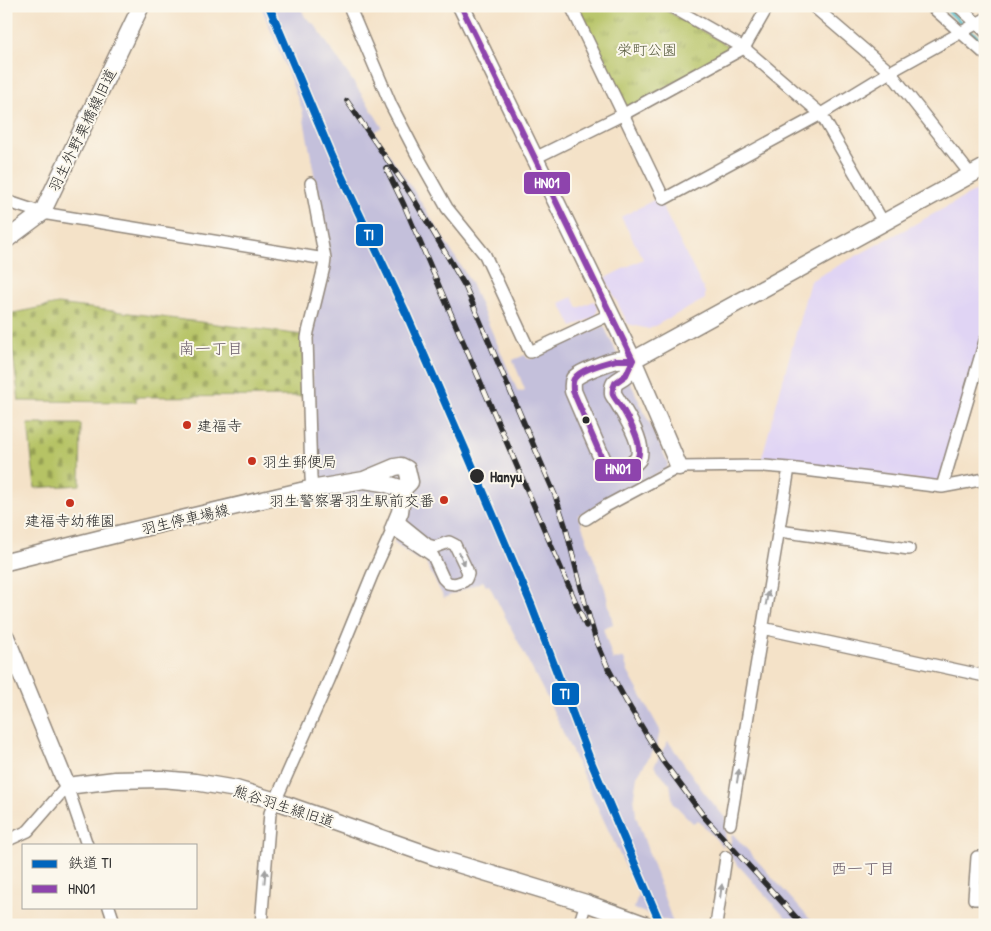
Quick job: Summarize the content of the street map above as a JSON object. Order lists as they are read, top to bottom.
{
  "streets": {
    "street": ["羽生外野栗橋線旧道", "羽生停車場線", "熊谷羽生線旧道"]
  },
  "districts": ["南一丁目", "西一丁目"],
  "parks": ["栄町公園"],
  "places": [
    "建福寺",
    "羽生郵便局",
    "Hanyu",
    "羽生警察署羽生駅前交番",
    "建福寺幼稚園"
  ],
  "lines": ["rail line TI", "transit line HN01"],
  "legend": ["鉄道 TI", "HN01"]
}
